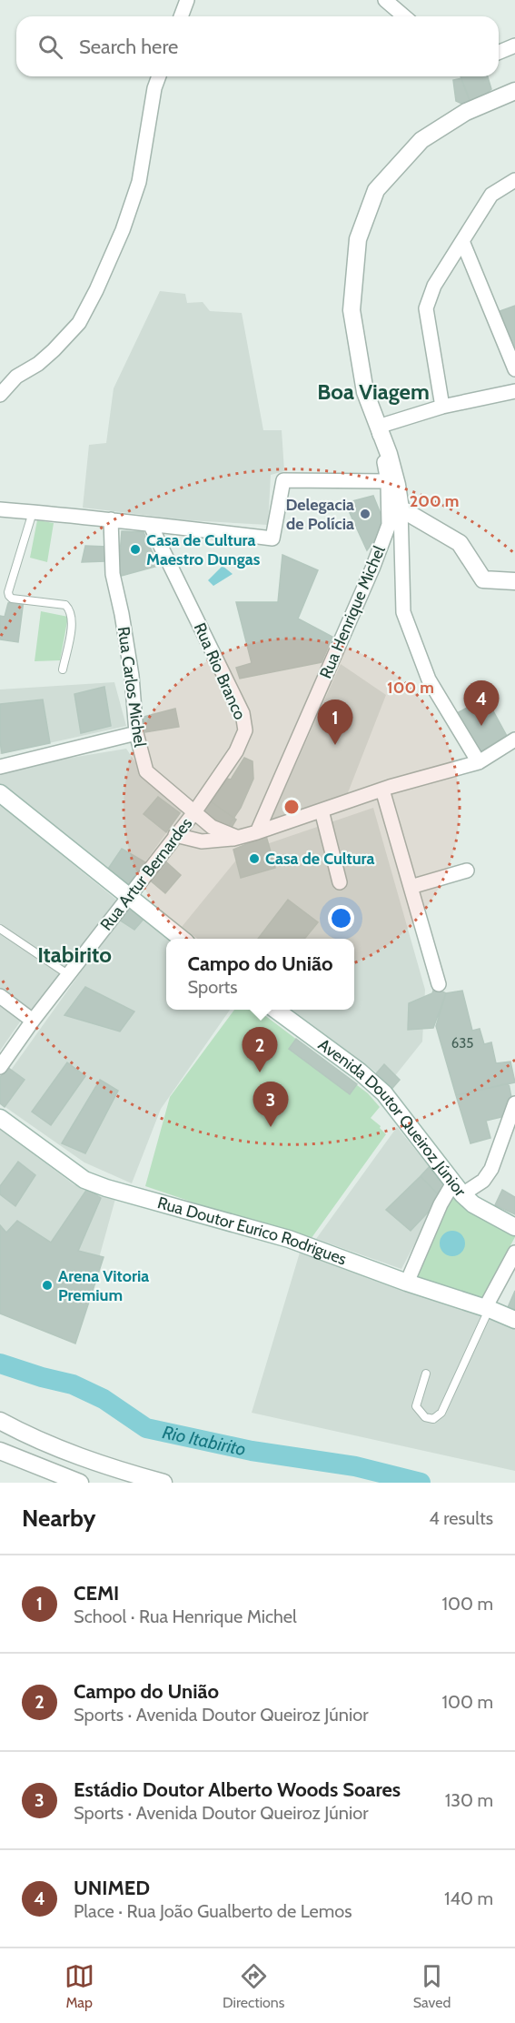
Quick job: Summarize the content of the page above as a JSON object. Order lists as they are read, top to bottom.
{
  "streets": {
    "main road": ["Avenida Doutor Queiroz Júnior", "Rua Doutor Eurico Rodrigues"],
    "street": [
      "Rua Henrique Michel",
      "Rua Rio Branco",
      "Rua Carlos Michel",
      "Rua Artur Bernardes"
    ]
  },
  "crossings": [
    ["Rua Rio Branco", "Rua Carlos Michel"],
    ["Rua Rio Branco", "Rua Artur Bernardes"],
    ["Rua Carlos Michel", "Rua Artur Bernardes"]
  ],
  "districts": ["Boa Viagem", "Itabirito"],
  "water": ["Rio Itabirito"],
  "places": [
    "Delegacia de Polícia",
    "Casa de Cultura Maestro Dungas",
    "Casa de Cultura",
    "Arena Vitoria Premium"
  ],
  "house_numbers": ["635"],
  "page": {
    "search": "Search here",
    "pins": [
      "4",
      "1",
      "2",
      "3"
    ],
    "popup": ["Campo do União", "Sports"],
    "heading": ["Nearby", "4 results"],
    "list": [
      {
        "mark": "1",
        "name": "CEMI",
        "note": "School · Rua Henrique Michel",
        "value": "100 m"
      },
      {
        "mark": "2",
        "name": "Campo do União",
        "note": "Sports · Avenida Doutor Queiroz Júnior",
        "value": "100 m"
      },
      {
        "mark": "3",
        "name": "Estádio Doutor Alberto Woods Soares",
        "note": "Sports · Avenida Doutor Queiroz Júnior",
        "value": "130 m"
      },
      {
        "mark": "4",
        "name": "UNIMED",
        "note": "Place · Rua João Gualberto de Lemos",
        "value": "140 m"
      }
    ],
    "nav": ["Map", "Directions", "Saved"]
  },
  "rings": ["200 m", "100 m"]
}
